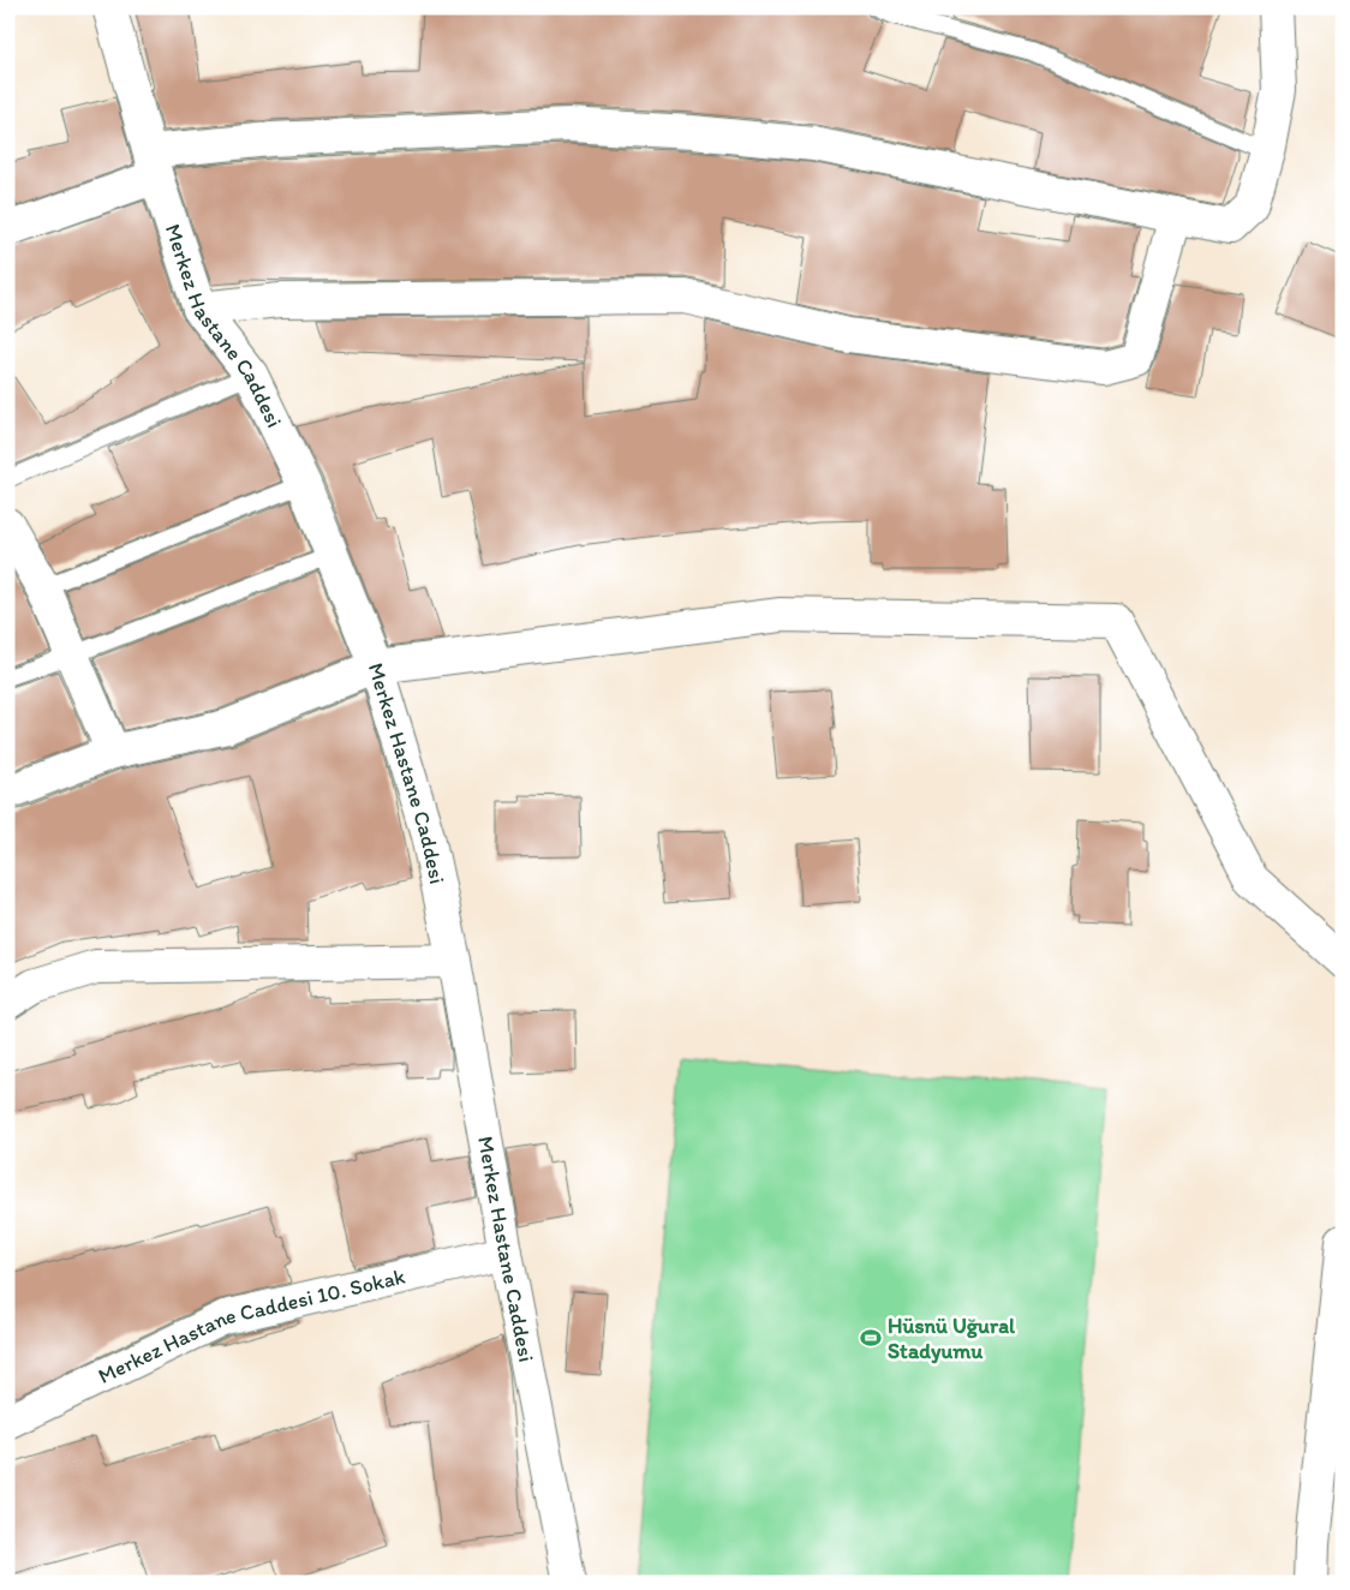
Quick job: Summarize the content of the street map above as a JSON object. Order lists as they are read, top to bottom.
{
  "streets": {
    "street": ["Merkez Hastane Caddesi", "Merkez Hastane Caddesi 10. Sokak"]
  },
  "crossings": [
    ["Merkez Hastane Caddesi", "Merkez Hastane Caddesi 10. Sokak"]
  ],
  "places": {
    "sports": ["Hüsnü Uğural Stadyumu"]
  }
}
